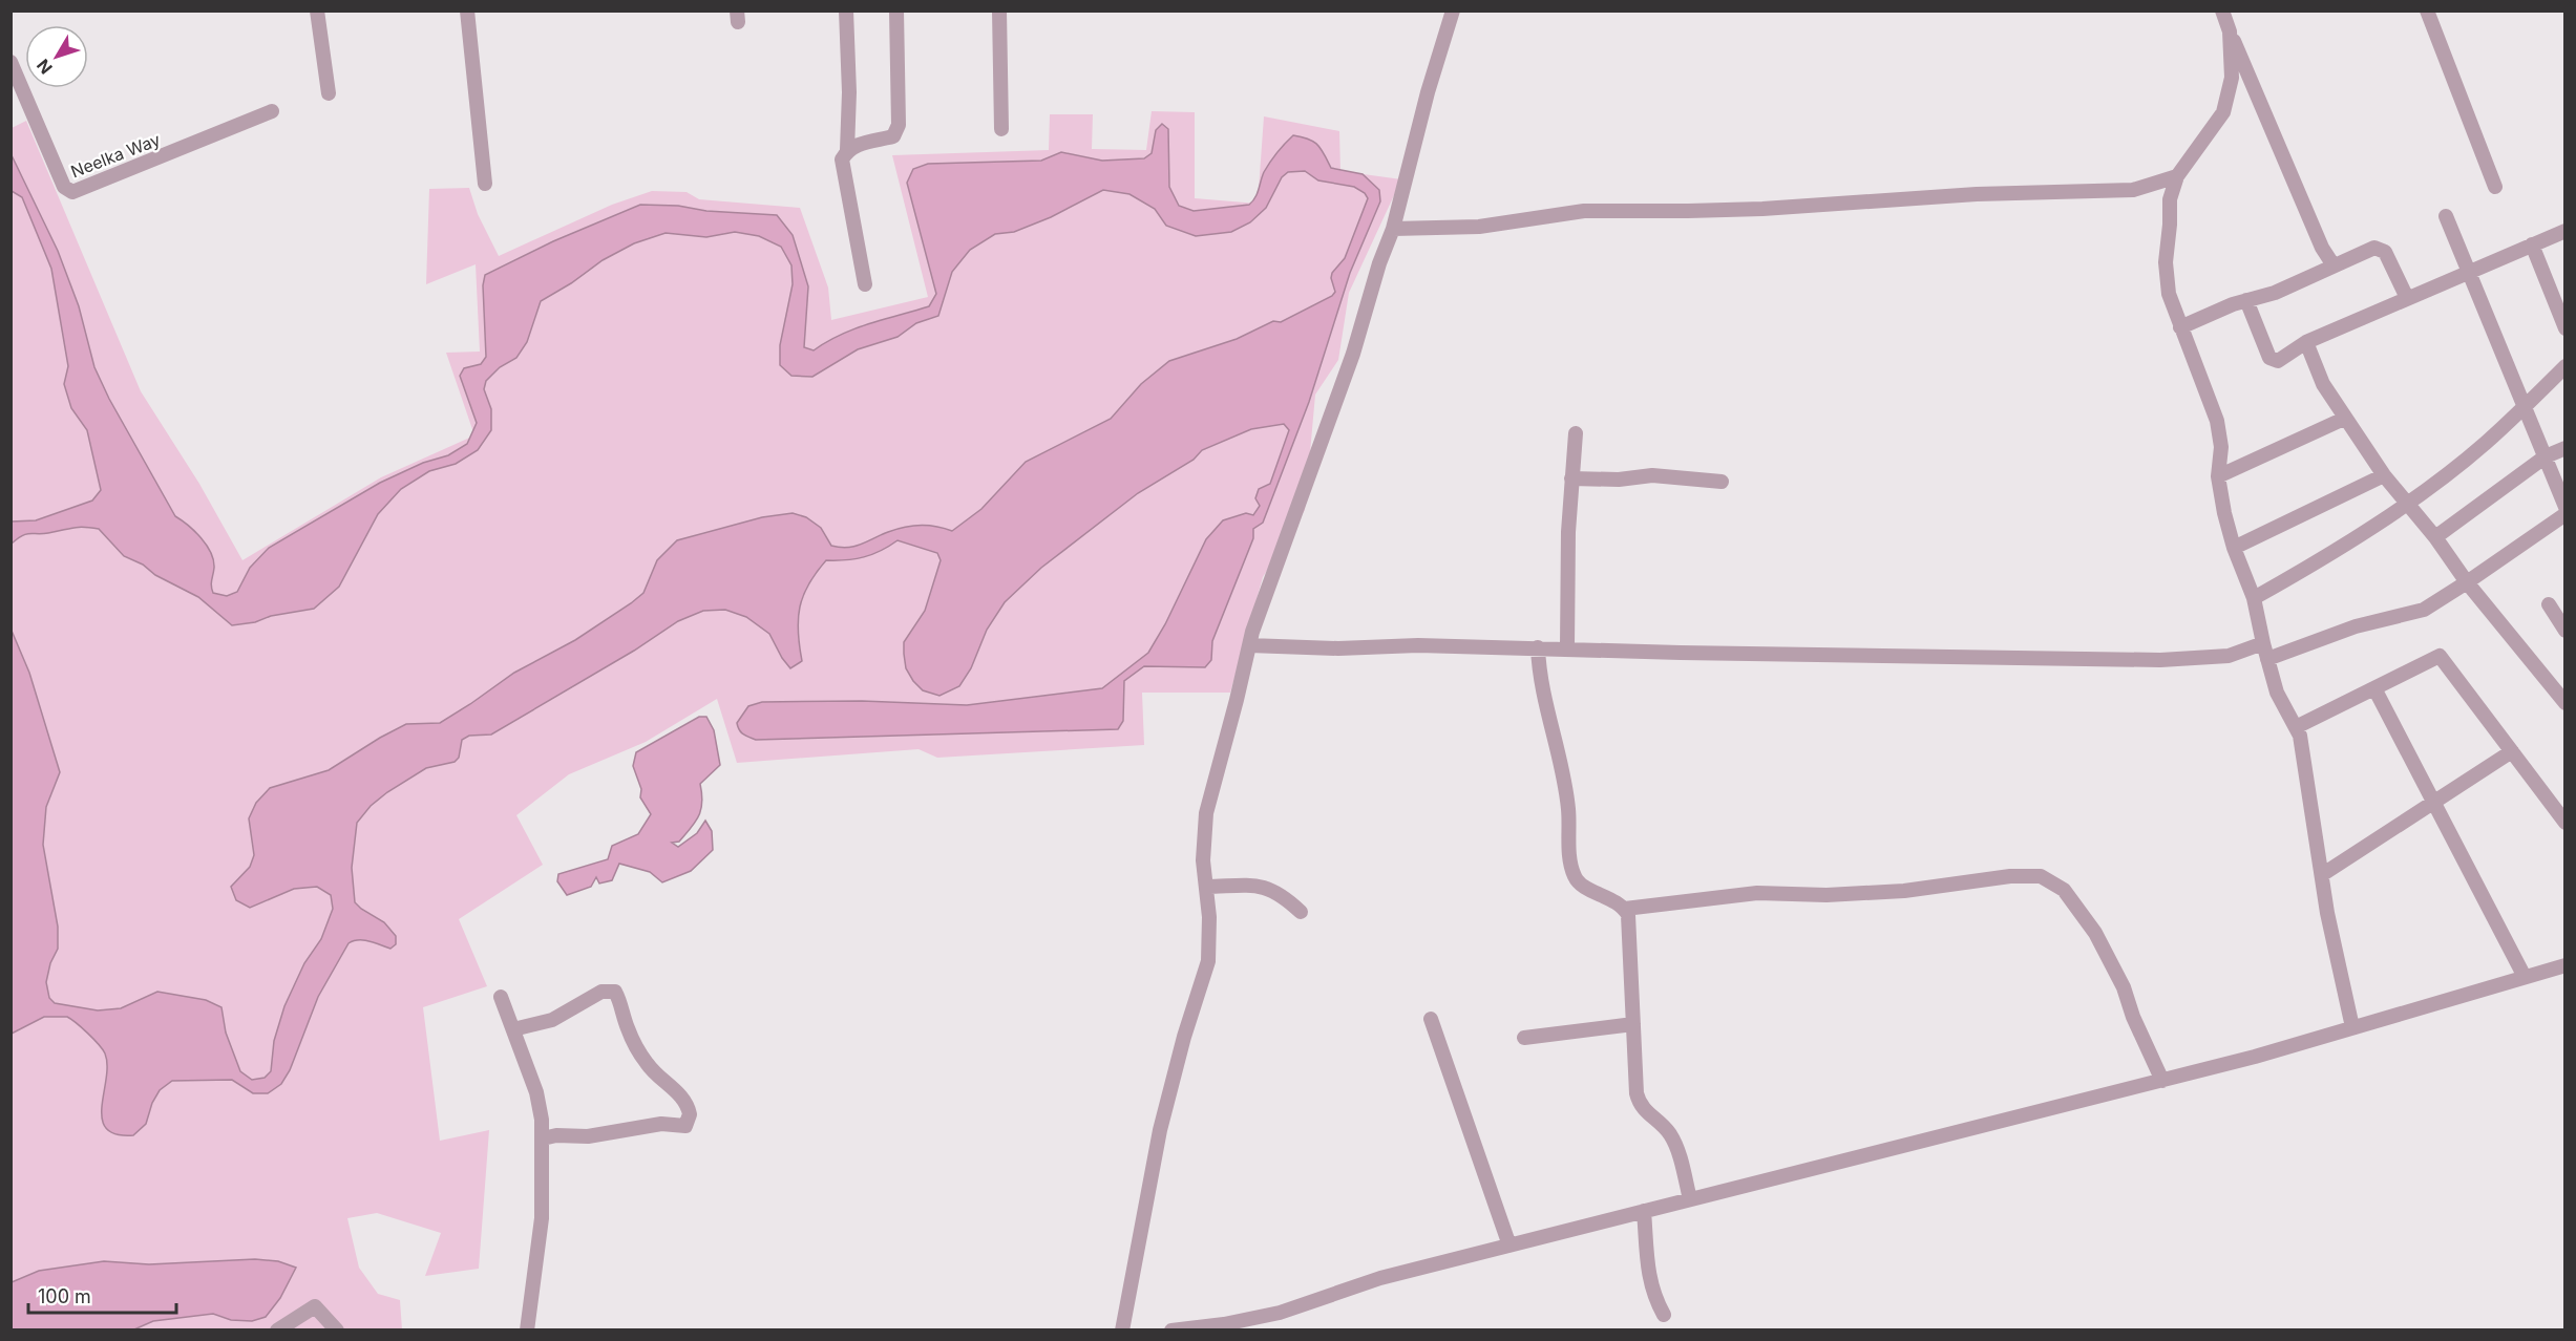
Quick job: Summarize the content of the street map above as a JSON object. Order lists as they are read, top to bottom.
{
  "streets": {
    "street": ["Neelka Way"]
  },
  "scale_bar": "100 m",
  "north": "bottom left"
}
